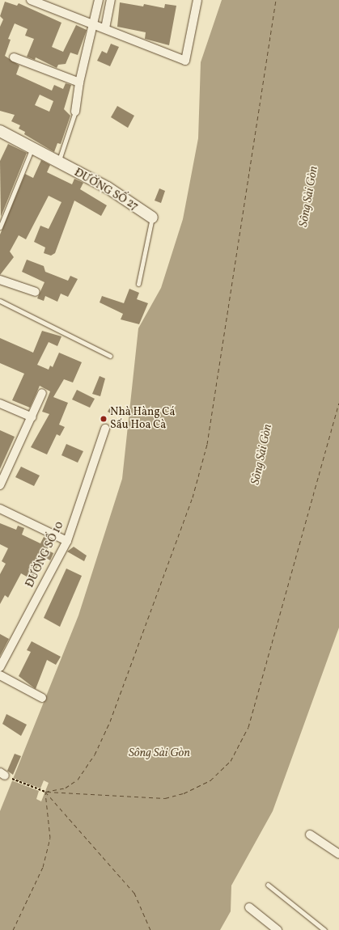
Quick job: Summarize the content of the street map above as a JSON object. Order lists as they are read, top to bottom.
{
  "streets": {
    "street": ["ĐƯỜNG SỐ 27", "ĐƯỜNG SỐ 10"]
  },
  "water": ["Sông Sài Gòn"],
  "places": ["Nhà Hàng Cá Sấu Hoa Cà"]
}
